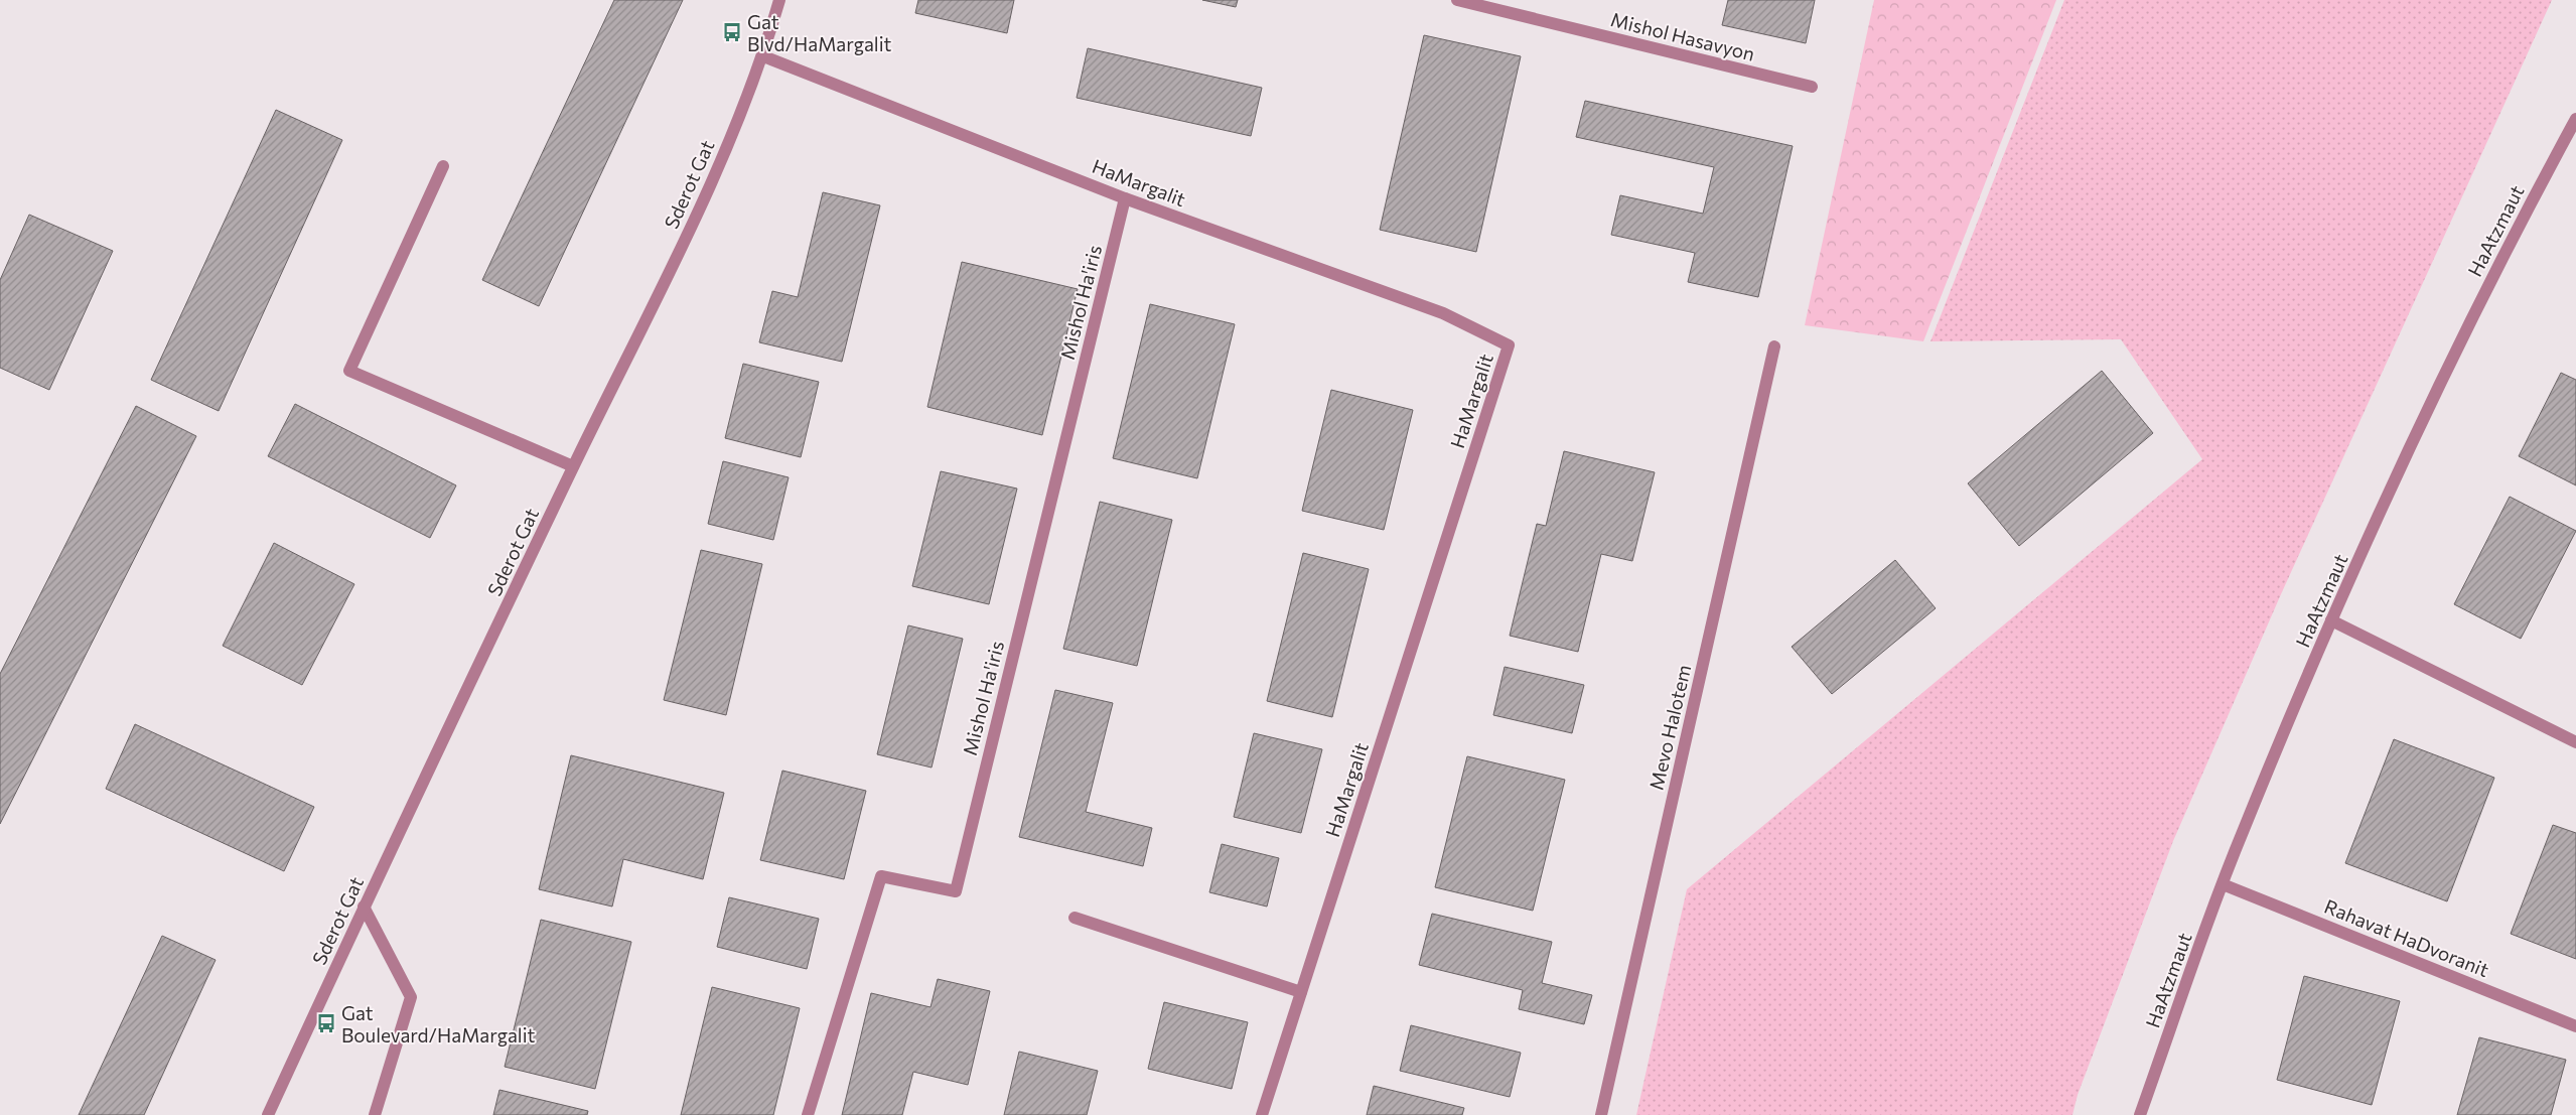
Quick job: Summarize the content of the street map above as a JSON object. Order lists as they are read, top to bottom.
{
  "streets": {
    "street": [
      "Mishol Hasavyon",
      "HaMargalit",
      "Sderot Gat",
      "HaAtzmaut",
      "Mishol Ha'iris",
      "Mevo Halotem",
      "Rahavat HaDvoranit"
    ]
  },
  "crossings": [
    ["HaMargalit", "Sderot Gat"],
    ["HaMargalit", "Mishol Ha'iris"],
    ["HaAtzmaut", "Rahavat HaDvoranit"]
  ],
  "places": {
    "bus stop": ["Gat Blvd/HaMargalit", "Gat Boulevard/HaMargalit"]
  }
}
